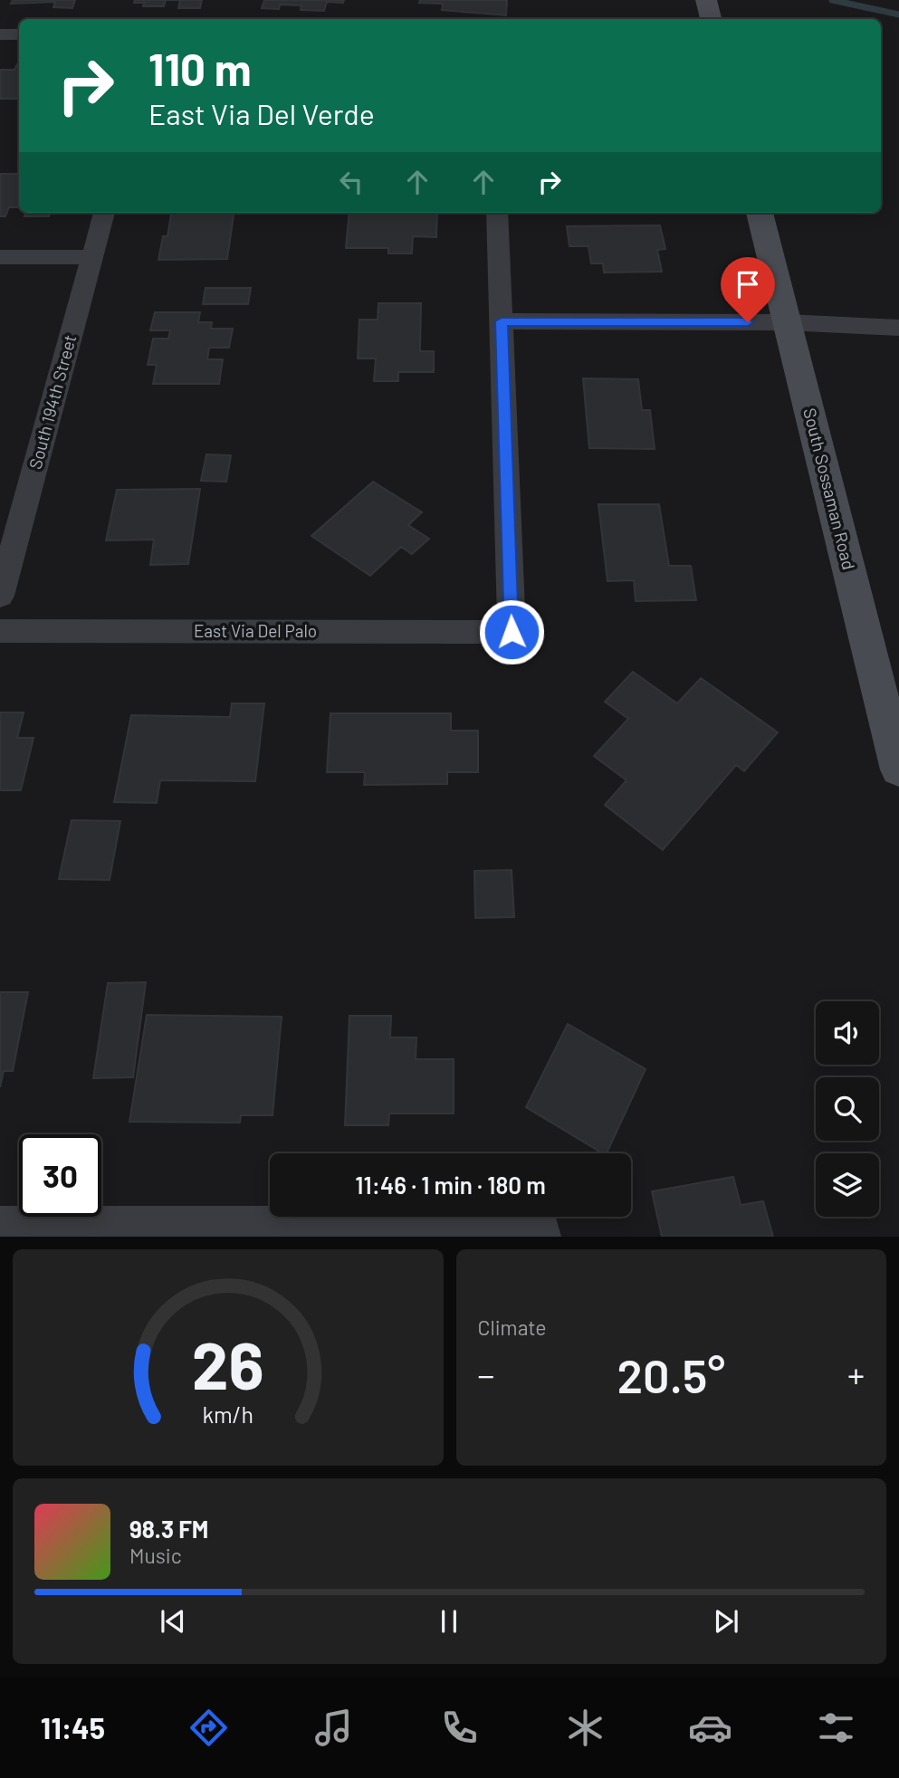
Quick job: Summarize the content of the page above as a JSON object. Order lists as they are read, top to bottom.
{
  "streets": {
    "main road": ["South Sossaman Road"],
    "street": ["South 194th Street", "East Via Del Palo"]
  },
  "page": {
    "turn": ["110 m", "East Via Del Verde"],
    "limit": "30",
    "trip": "11:46 · 1 min · 180 m",
    "tile": "Climate",
    "heat": ["−", "20.5°", "+"],
    "song": ["98.3 FM", "Music"],
    "tabs": "11:45",
    "gauge": ["26", "km/h"]
  }
}
